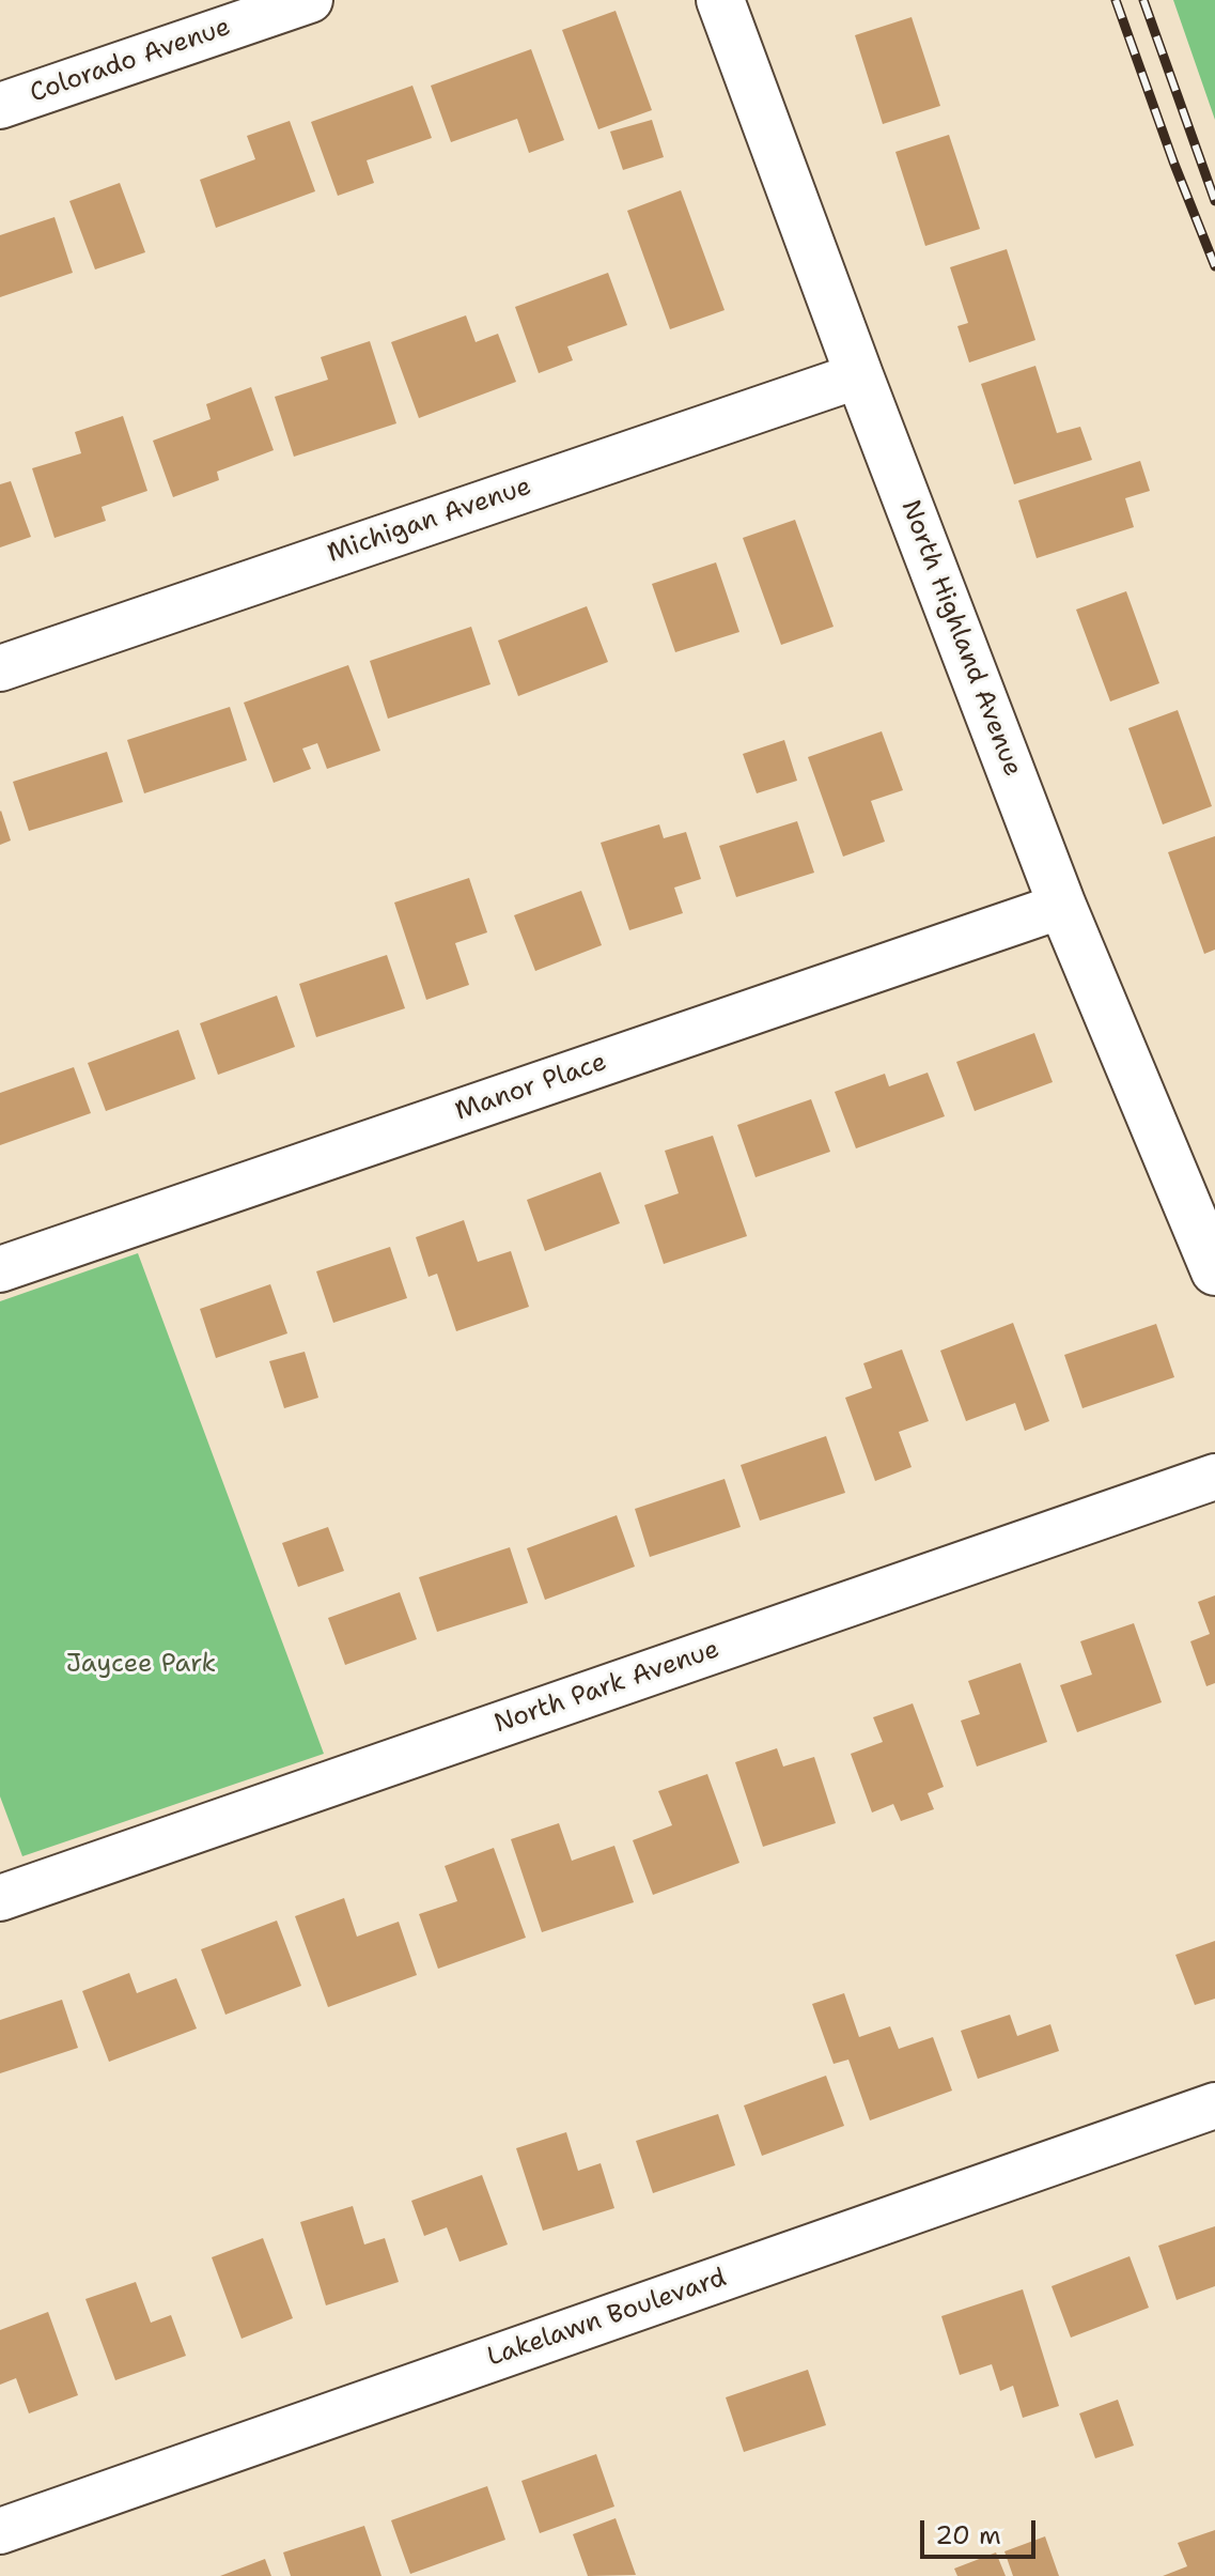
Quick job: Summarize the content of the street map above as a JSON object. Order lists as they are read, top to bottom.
{
  "streets": {
    "street": [
      "Colorado Avenue",
      "Michigan Avenue",
      "North Highland Avenue",
      "Manor Place",
      "North Park Avenue",
      "Lakelawn Boulevard"
    ]
  },
  "crossings": [
    ["Michigan Avenue", "North Highland Avenue"],
    ["North Highland Avenue", "Manor Place"]
  ],
  "parks": ["Jaycee Park"],
  "scale_bar": "20 m"
}
